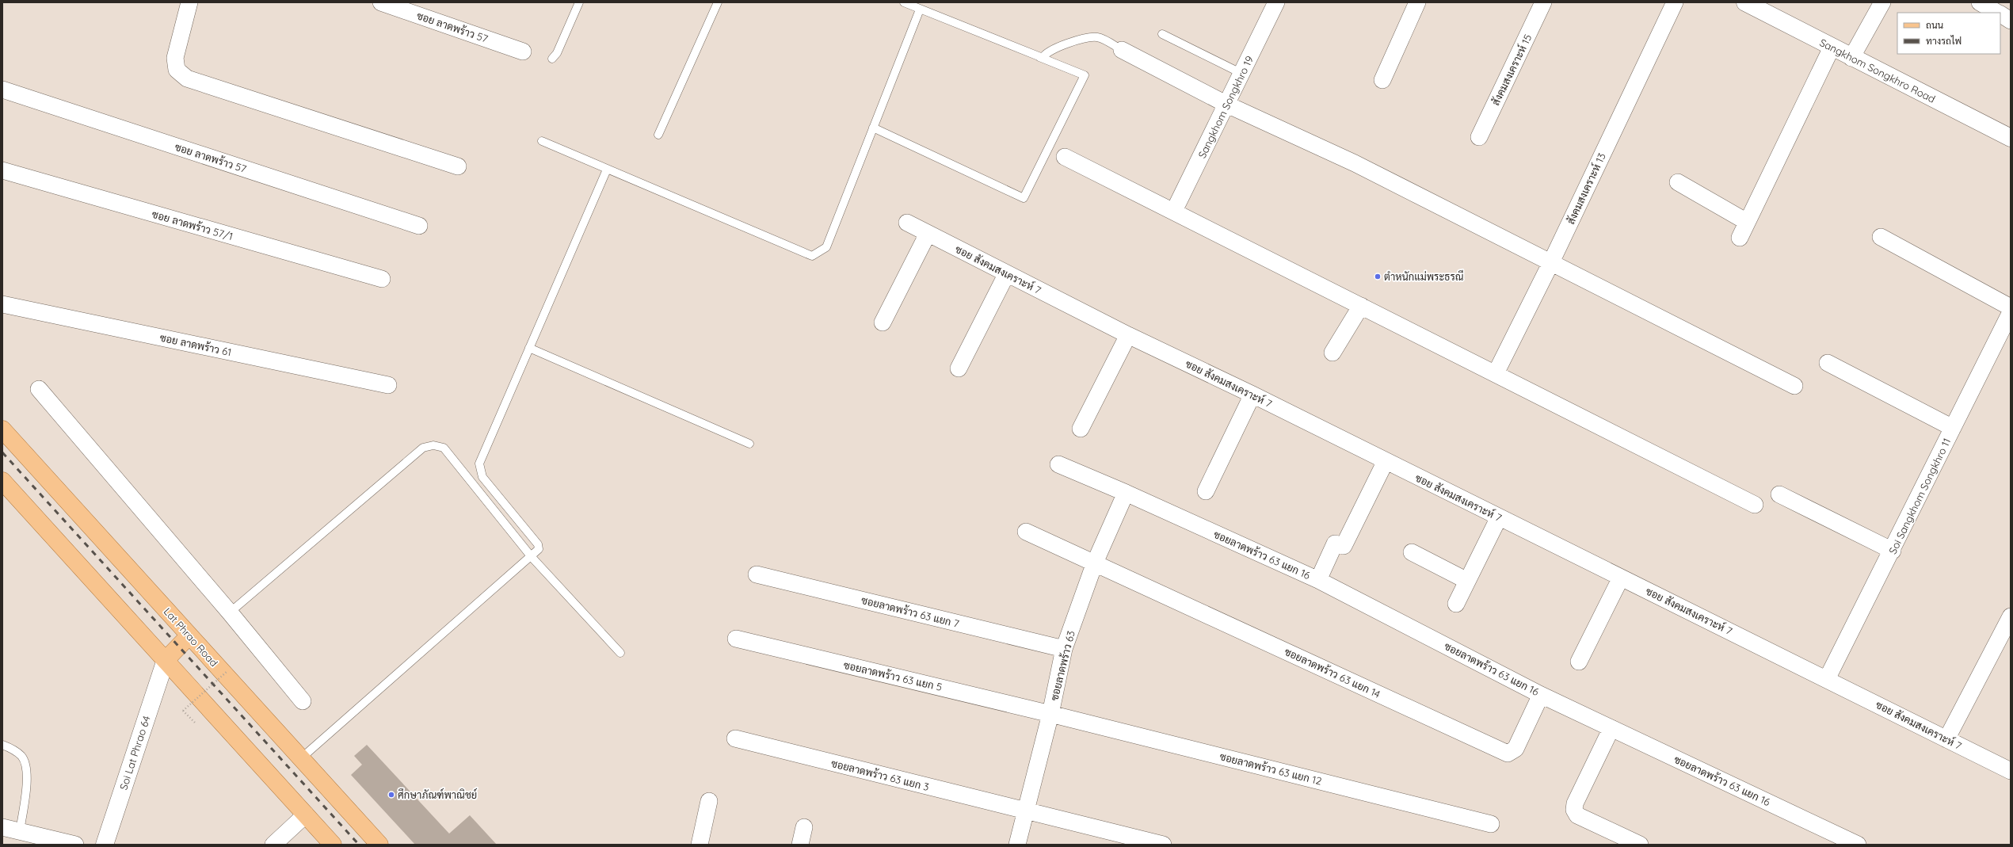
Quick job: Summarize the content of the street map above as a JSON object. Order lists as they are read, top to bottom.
{
  "streets": {
    "main road": ["Sangkhom Songkhro Road", "Lat Phrao Road", "Soi Lat Phrao 64"],
    "street": [
      "ซอย ลาดพร้าว 57",
      "สังคมสงเคราะห์ 15",
      "Sangkhom Songkhro 19",
      "สังคมสงเคราะห์ 13",
      "ซอย ลาดพร้าว 57/1",
      "ซอย สังคมสงเคราะห์ 7",
      "ซอย ลาดพร้าว 61",
      "Soi Sangkhom Songkhro 11",
      "ซอยลาดพร้าว 63 แยก 16",
      "ซอยลาดพร้าว 63 แยก 7",
      "ซอยลาดพร้าว 63",
      "ซอยลาดพร้าว 63 แยก 14",
      "ซอยลาดพร้าว 63 แยก 5",
      "ซอยลาดพร้าว 63 แยก 12",
      "ซอยลาดพร้าว 63 แยก 3"
    ]
  },
  "crossings": [
    ["ซอย สังคมสงเคราะห์ 7", "Soi Sangkhom Songkhro 11"],
    ["ซอยลาดพร้าว 63 แยก 16", "ซอยลาดพร้าว 63"],
    ["ซอยลาดพร้าว 63 แยก 16", "ซอยลาดพร้าว 63 แยก 14"],
    ["ซอยลาดพร้าว 63 แยก 7", "ซอยลาดพร้าว 63"],
    ["ซอยลาดพร้าว 63", "ซอยลาดพร้าว 63 แยก 14"],
    ["ซอยลาดพร้าว 63", "ซอยลาดพร้าว 63 แยก 5"],
    ["ซอยลาดพร้าว 63", "ซอยลาดพร้าว 63 แยก 12"],
    ["ซอยลาดพร้าว 63", "ซอยลาดพร้าว 63 แยก 3"],
    ["ซอยลาดพร้าว 63 แยก 5", "ซอยลาดพร้าว 63 แยก 12"]
  ],
  "places": ["ตำหนักแม่พระธรณี", "ศึกษาภัณฑ์พาณิชย์"],
  "legend": ["ถนน", "ทางรถไฟ"]
}
